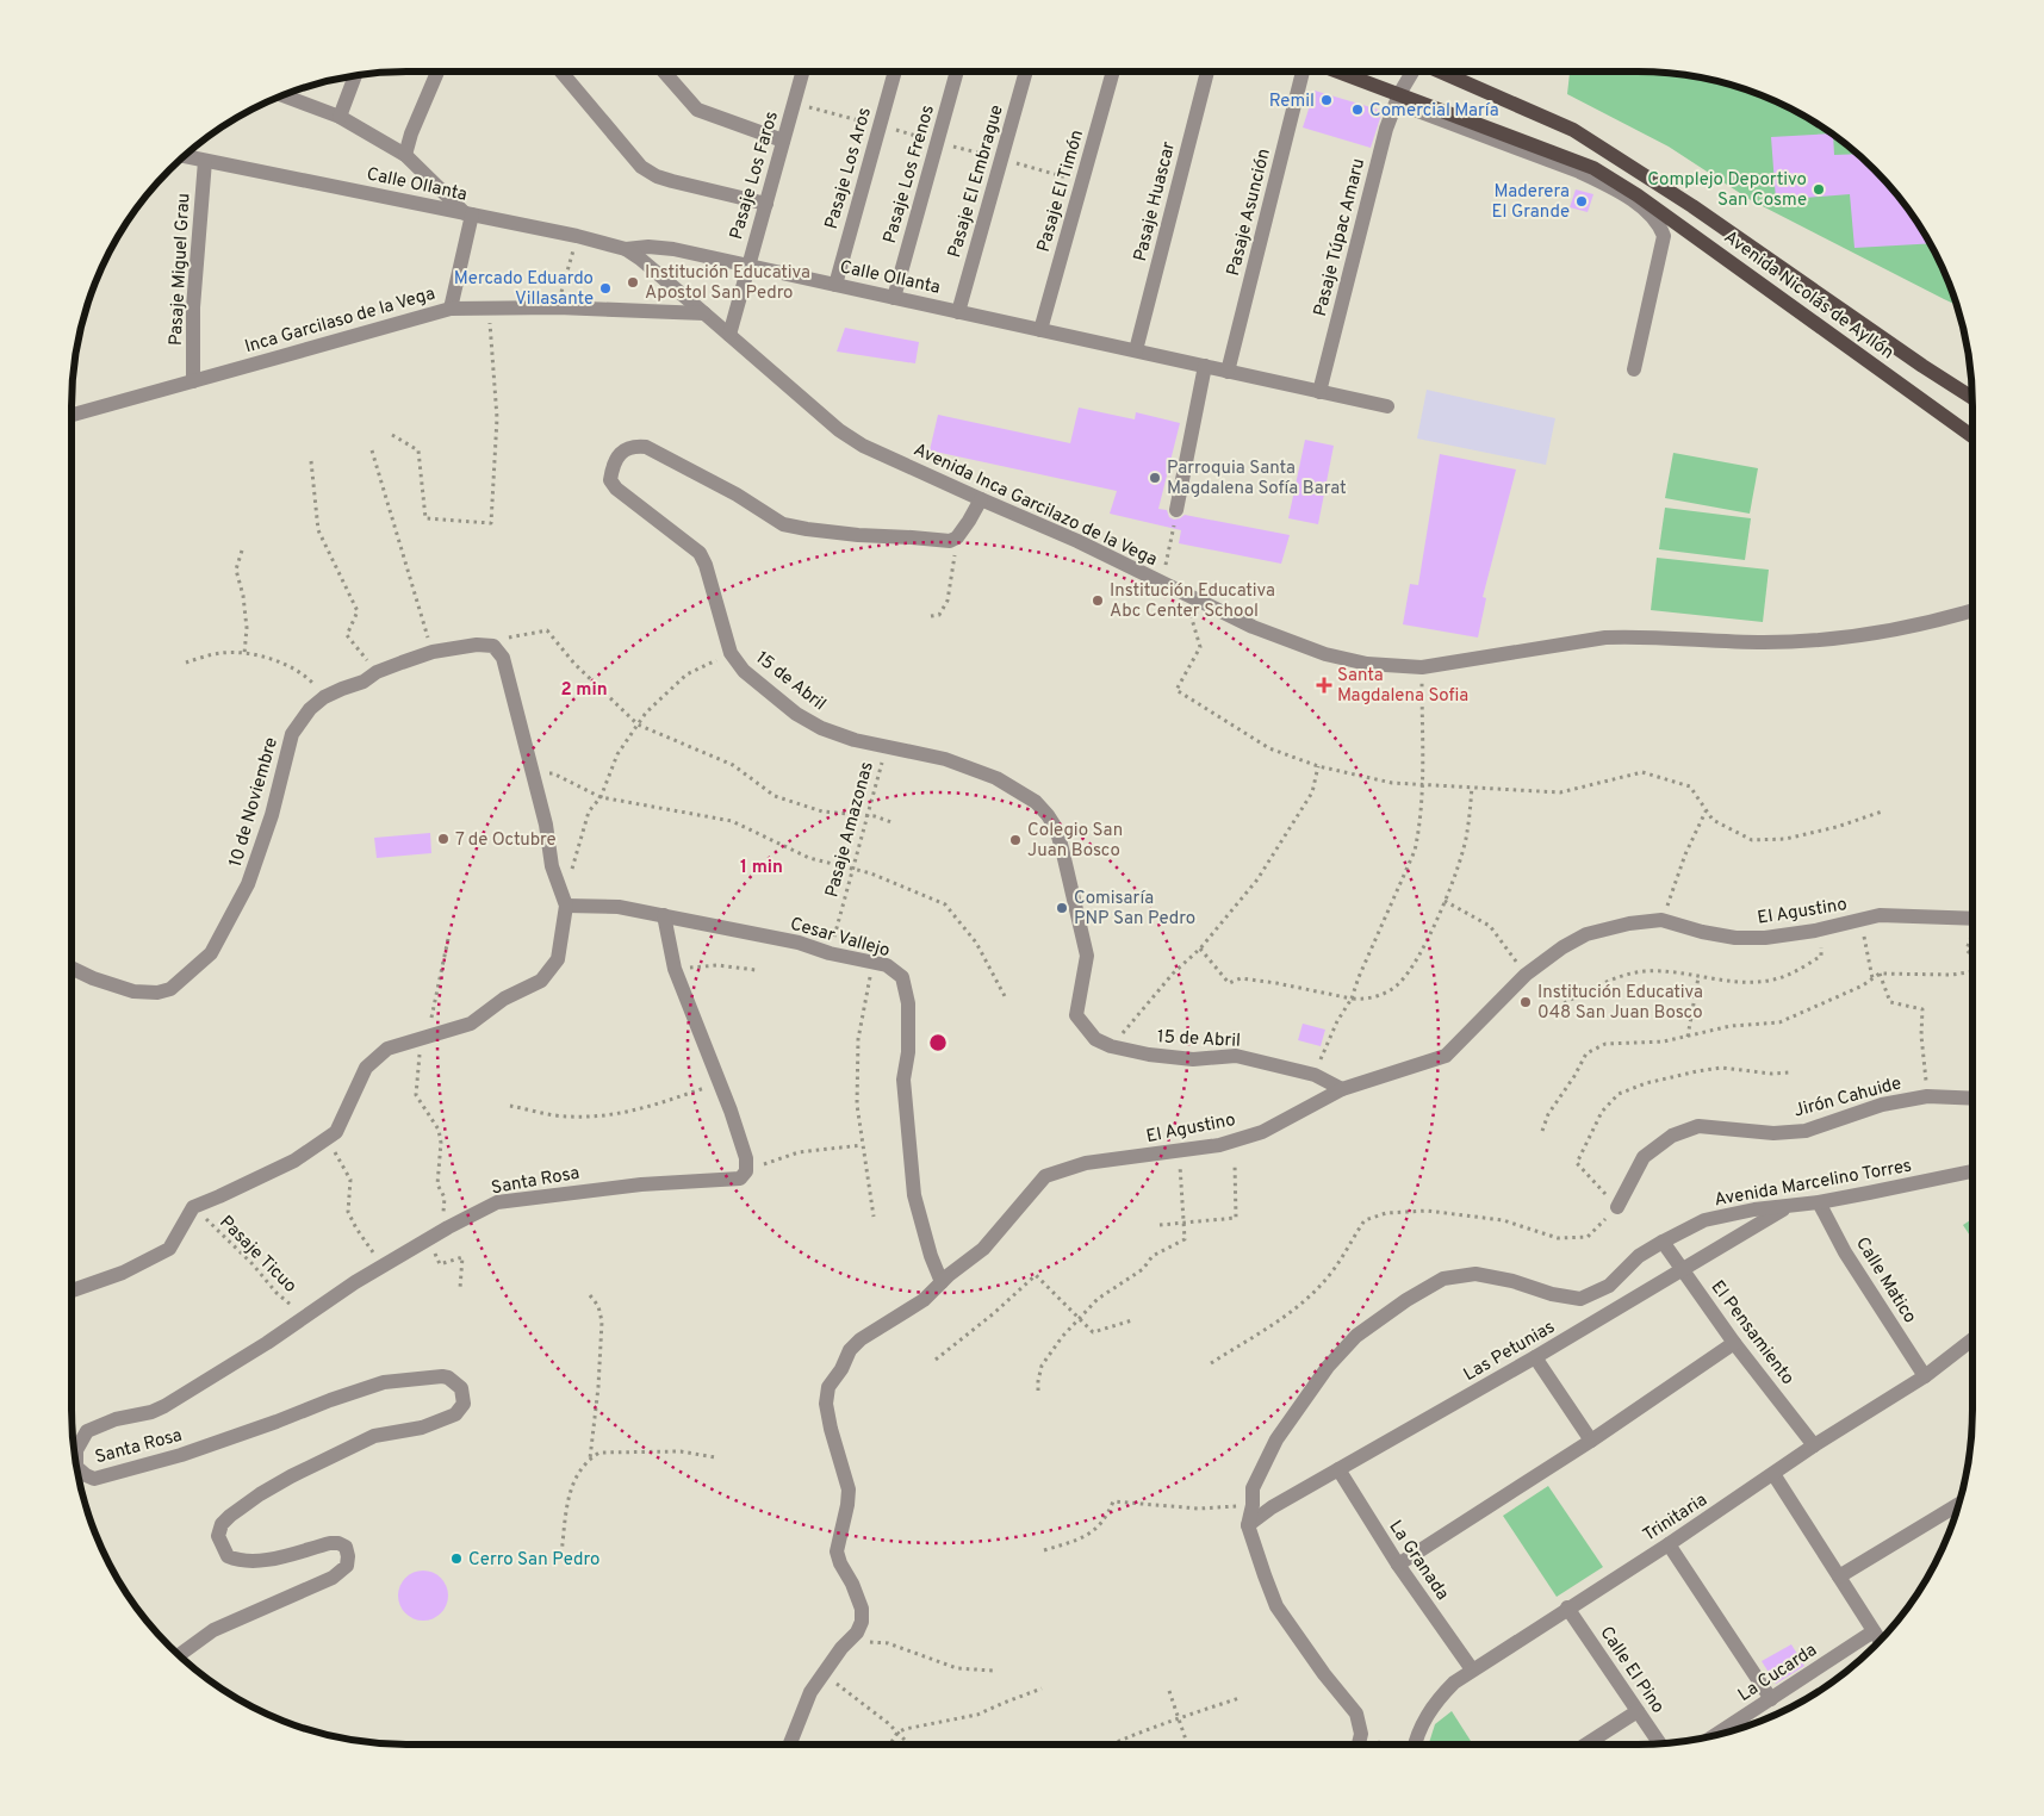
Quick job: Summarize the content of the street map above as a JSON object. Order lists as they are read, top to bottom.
{
  "streets": {
    "main road": ["Avenida Nicolás de Ayllón"],
    "street": [
      "Pasaje Los Aros",
      "Pasaje Los Frenos",
      "Pasaje Los Faros",
      "Pasaje El Embrague",
      "Calle Ollanta",
      "Pasaje El Timón",
      "Pasaje Huascar",
      "Pasaje Asunción",
      "Pasaje Túpac Amaru",
      "Pasaje Miguel Grau",
      "Inca Garcilaso de la Vega",
      "Avenida Inca Garcilazo de la Vega",
      "15 de Abril",
      "10 de Noviembre",
      "El Agustino",
      "Cesar Vallejo",
      "Jirón Cahuide",
      "Santa Rosa",
      "Avenida Marcelino Torres",
      "Calle Matico",
      "El Pensamiento",
      "Las Petunias",
      "Trinitaria",
      "La Granada",
      "Calle El Pino",
      "La Cucarda"
    ],
    "path": ["Pasaje Amazonas", "Pasaje Ticuo"]
  },
  "crossings": [
    ["Pasaje Los Aros", "Calle Ollanta"],
    ["Pasaje Los Frenos", "Calle Ollanta"],
    ["Pasaje Los Faros", "Calle Ollanta"],
    ["Pasaje Los Faros", "Avenida Inca Garcilazo de la Vega"],
    ["Pasaje El Embrague", "Calle Ollanta"],
    ["Calle Ollanta", "Pasaje El Timón"],
    ["Calle Ollanta", "Pasaje Huascar"],
    ["Calle Ollanta", "Pasaje Asunción"],
    ["Calle Ollanta", "Pasaje Túpac Amaru"],
    ["Calle Ollanta", "Pasaje Miguel Grau"],
    ["Calle Ollanta", "Avenida Inca Garcilazo de la Vega"],
    ["Pasaje Túpac Amaru", "Avenida Nicolás de Ayllón"],
    ["Pasaje Miguel Grau", "Inca Garcilaso de la Vega"],
    ["Inca Garcilaso de la Vega", "Avenida Inca Garcilazo de la Vega"],
    ["15 de Abril", "Pasaje Amazonas"],
    ["15 de Abril", "El Agustino"],
    ["Pasaje Amazonas", "Cesar Vallejo"],
    ["El Agustino", "Cesar Vallejo"],
    ["Santa Rosa", "Pasaje Ticuo"],
    ["Avenida Marcelino Torres", "Calle Matico"],
    ["Avenida Marcelino Torres", "El Pensamiento"],
    ["Avenida Marcelino Torres", "Las Petunias"],
    ["Calle Matico", "Trinitaria"],
    ["El Pensamiento", "Las Petunias"],
    ["El Pensamiento", "Trinitaria"],
    ["Las Petunias", "La Granada"],
    ["Trinitaria", "La Granada"],
    ["Trinitaria", "Calle El Pino"]
  ],
  "places": {
    "other": [
      "Remil",
      "Comercial María",
      "Complejo Deportivo San Cosme",
      "Maderera El Grande",
      "Institución Educativa Apostol San Pedro",
      "Mercado Eduardo Villasante",
      "Parroquia Santa Magdalena Sofía Barat",
      "Institución Educativa Abc Center School",
      "7 de Octubre",
      "Colegio San Juan Bosco",
      "Comisaría PNP San Pedro",
      "Institución Educativa 048 San Juan Bosco",
      "Cerro San Pedro"
    ],
    "health": ["Santa Magdalena Sofia"]
  },
  "rings": ["2 min", "1 min"]
}
